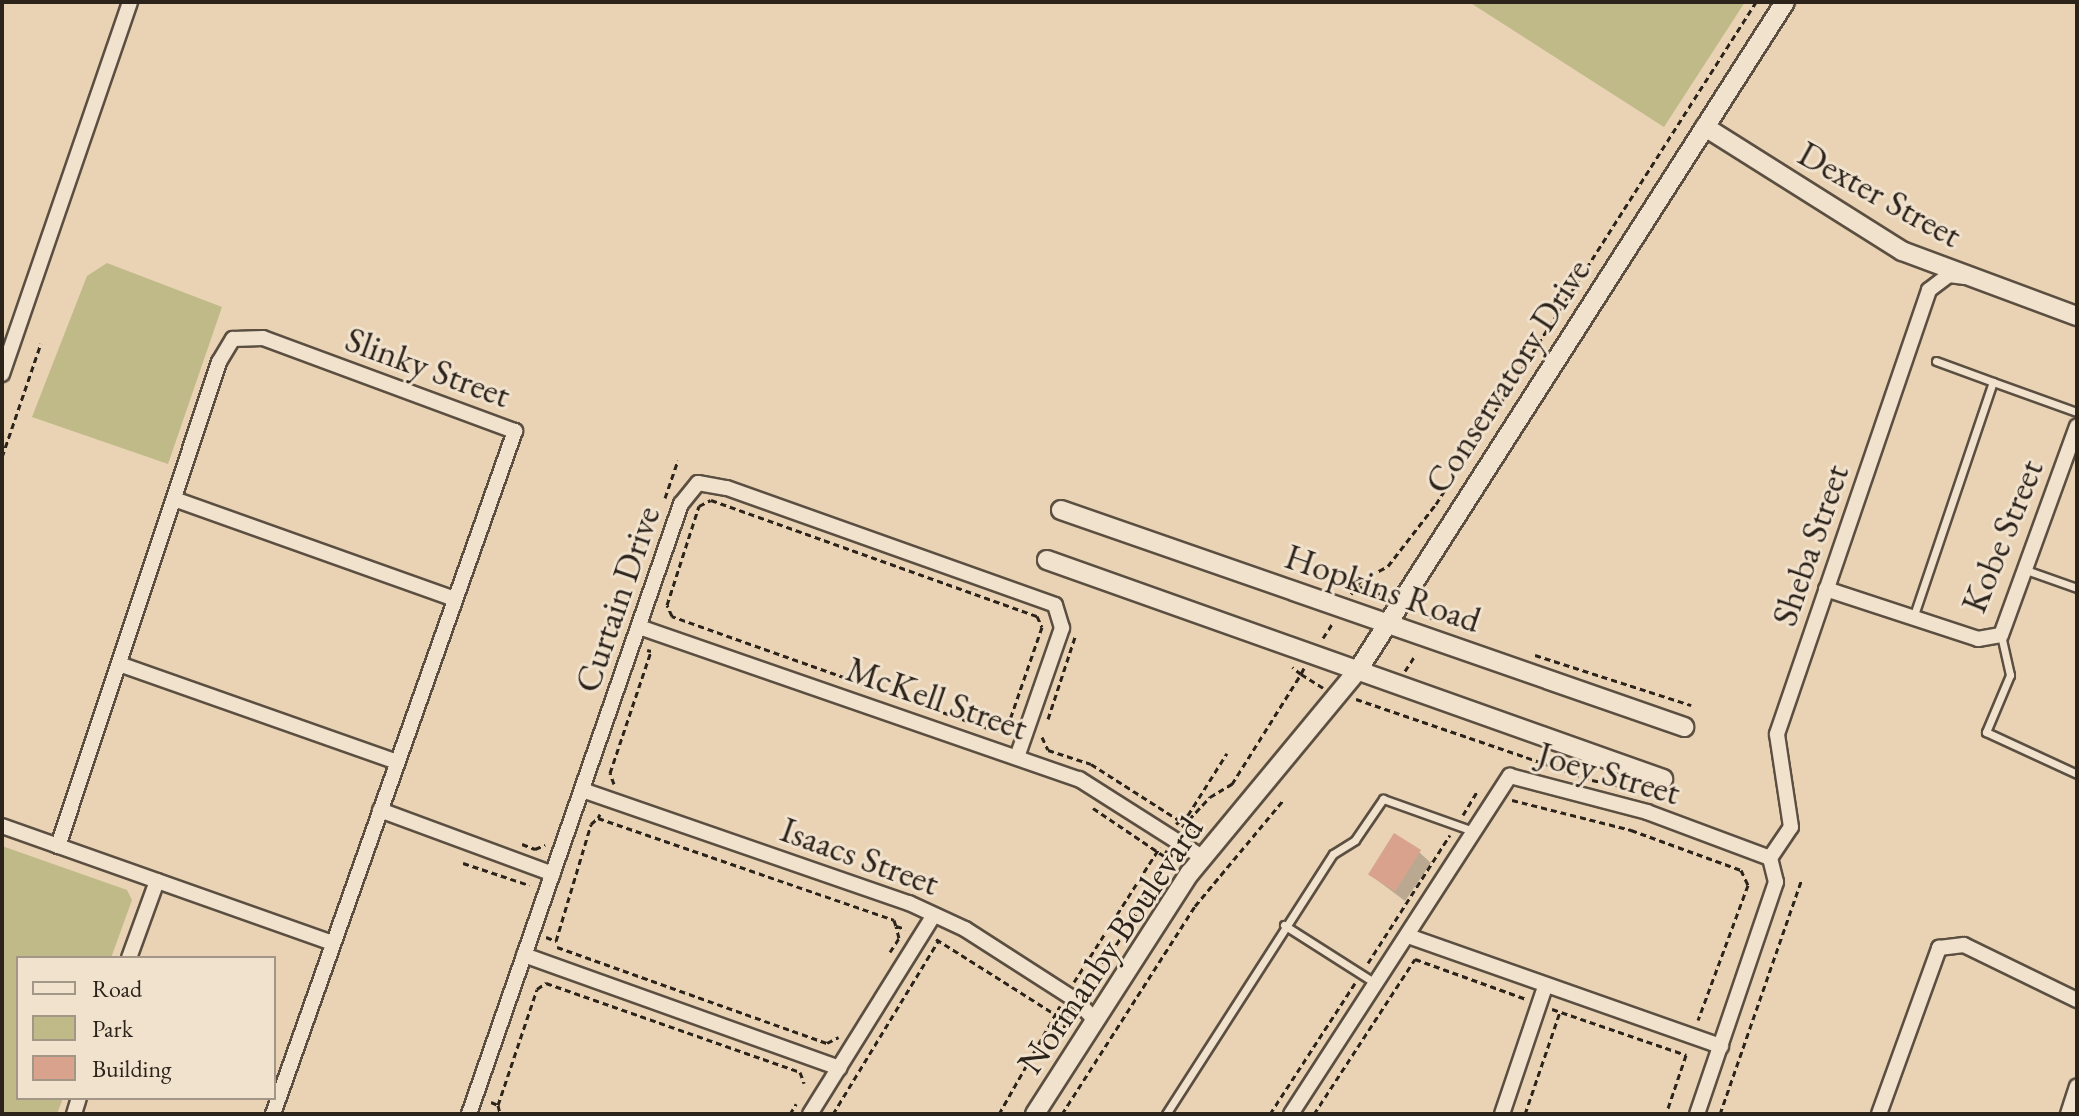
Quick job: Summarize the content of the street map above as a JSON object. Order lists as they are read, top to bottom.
{
  "streets": {
    "street": [
      "Dexter Street",
      "Slinky Street",
      "Conservatory Drive",
      "Kobe Street",
      "Sheba Street",
      "Hopkins Road",
      "Curtain Drive",
      "McKell Street",
      "Joey Street",
      "Isaacs Street",
      "Normanby Boulevard"
    ]
  },
  "crossings": [
    ["Dexter Street", "Conservatory Drive"],
    ["Dexter Street", "Sheba Street"],
    ["Conservatory Drive", "Hopkins Road"],
    ["Conservatory Drive", "Normanby Boulevard"],
    ["Kobe Street", "Sheba Street"],
    ["Sheba Street", "Joey Street"],
    ["Curtain Drive", "McKell Street"],
    ["Curtain Drive", "Isaacs Street"],
    ["McKell Street", "Normanby Boulevard"],
    ["Isaacs Street", "Normanby Boulevard"]
  ],
  "legend": ["Road", "Park", "Building"]
}
